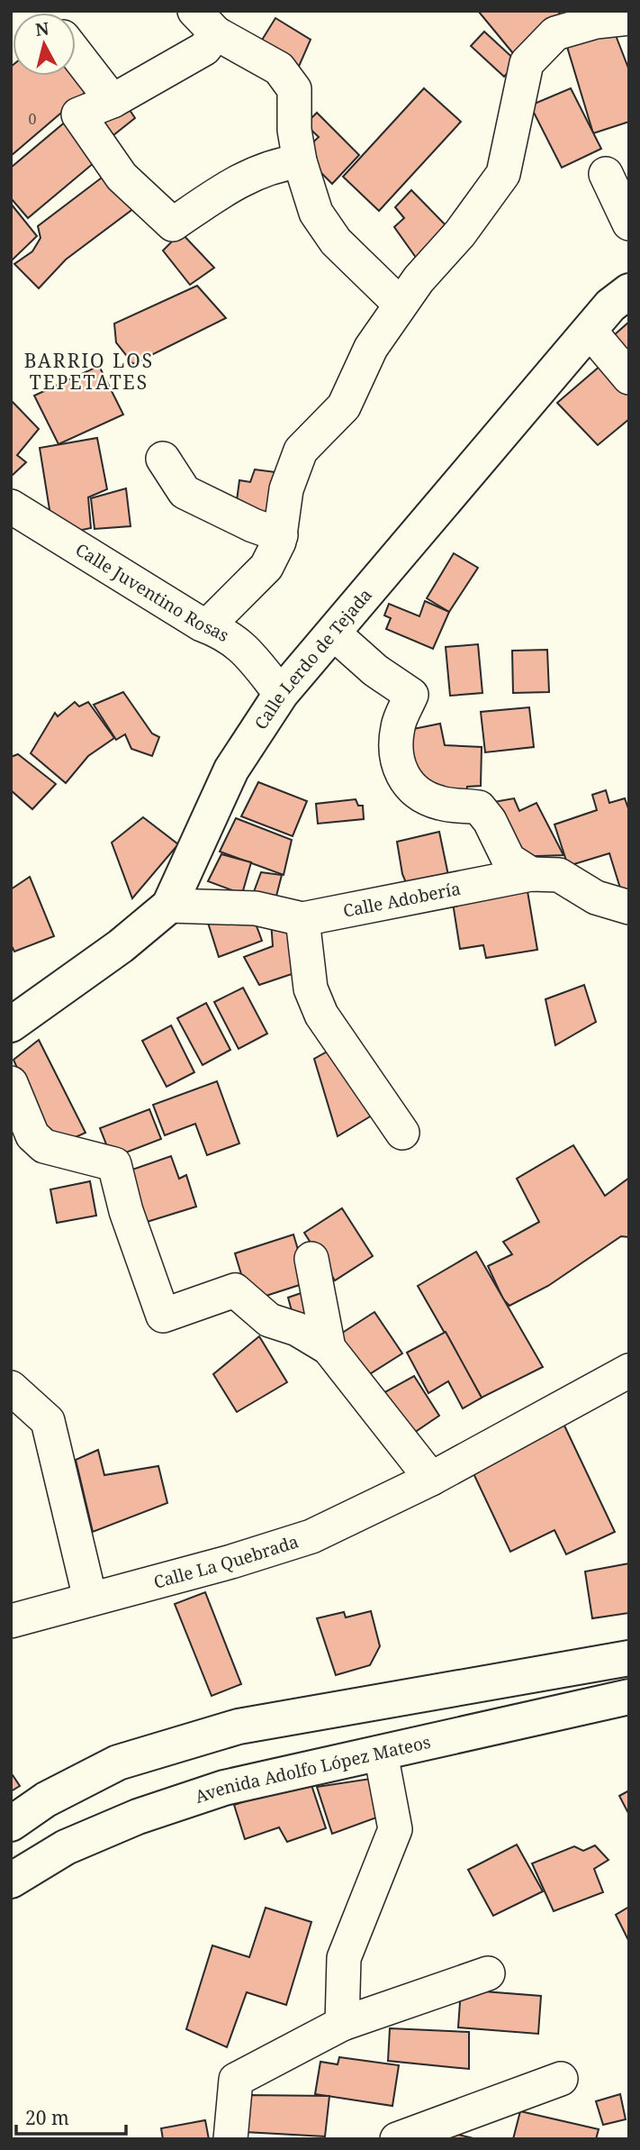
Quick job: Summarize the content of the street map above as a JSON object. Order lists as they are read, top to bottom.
{
  "streets": {
    "main road": ["Calle Lerdo de Tejada", "Avenida Adolfo López Mateos"],
    "street": ["Calle Juventino Rosas", "Calle Adobería", "Calle La Quebrada"]
  },
  "crossings": [
    ["Calle Juventino Rosas", "Calle Lerdo de Tejada"],
    ["Calle Lerdo de Tejada", "Calle Adobería"]
  ],
  "districts": ["BARRIO LOS TEPETATES"],
  "house_numbers": ["0"],
  "scale_bar": "20 m",
  "north": "top"
}
